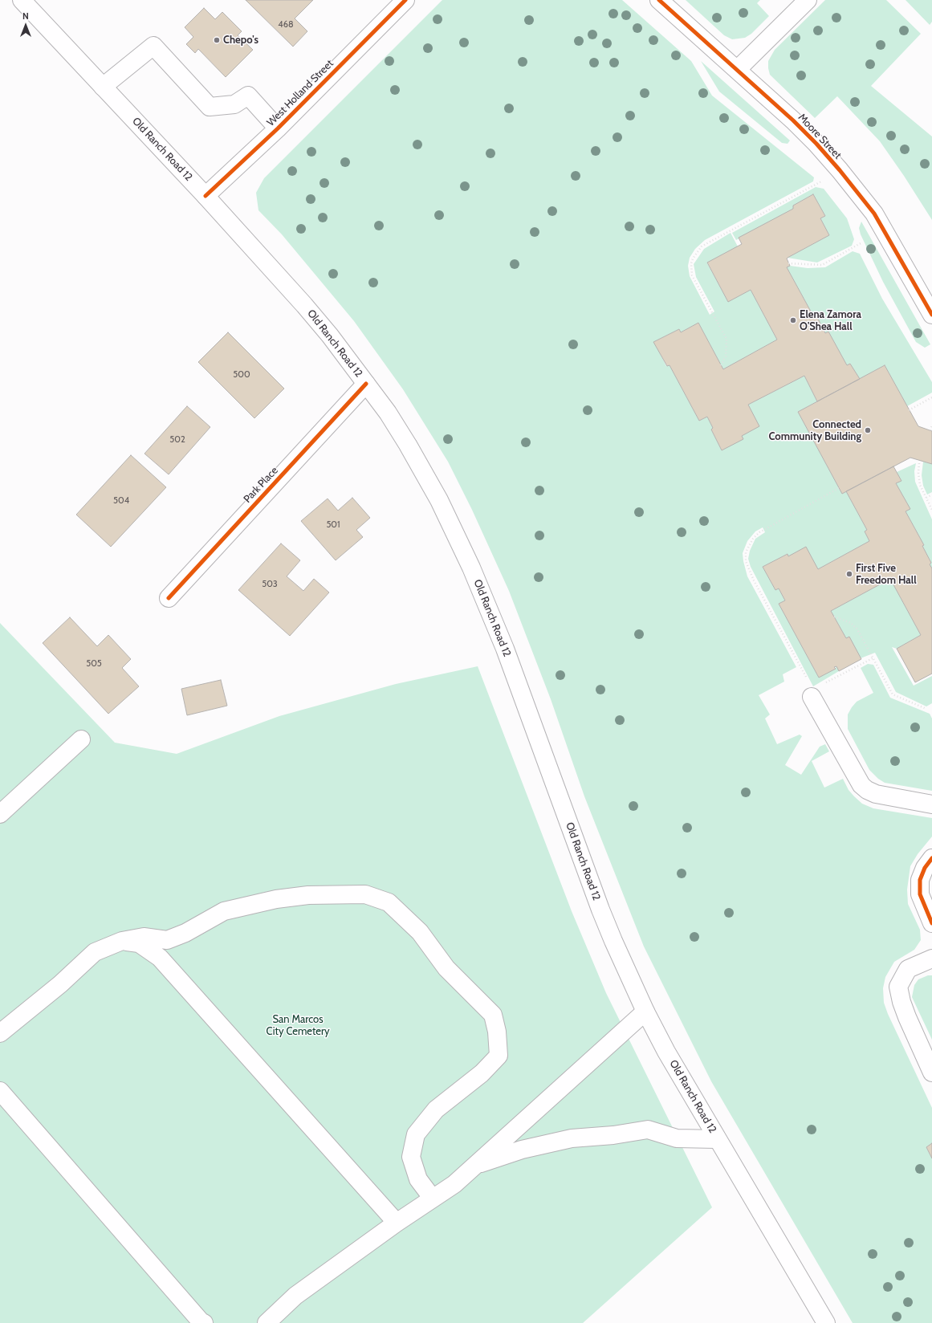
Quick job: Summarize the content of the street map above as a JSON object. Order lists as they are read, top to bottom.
{
  "streets": {
    "main road": [
      "West Holland Street",
      "Moore Street",
      "Old Ranch Road 12",
      "Park Place"
    ]
  },
  "crossings": [
    ["West Holland Street", "Old Ranch Road 12"],
    ["Old Ranch Road 12", "Park Place"]
  ],
  "parks": ["San Marcos City Cemetery"],
  "places": [
    "Chepo's",
    "Elena Zamora O'Shea Hall",
    "Connected Community Building",
    "First Five Freedom Hall"
  ],
  "house_numbers": [
    "468",
    "500",
    "502",
    "504",
    "501",
    "503",
    "505"
  ],
  "north": "top"
}
